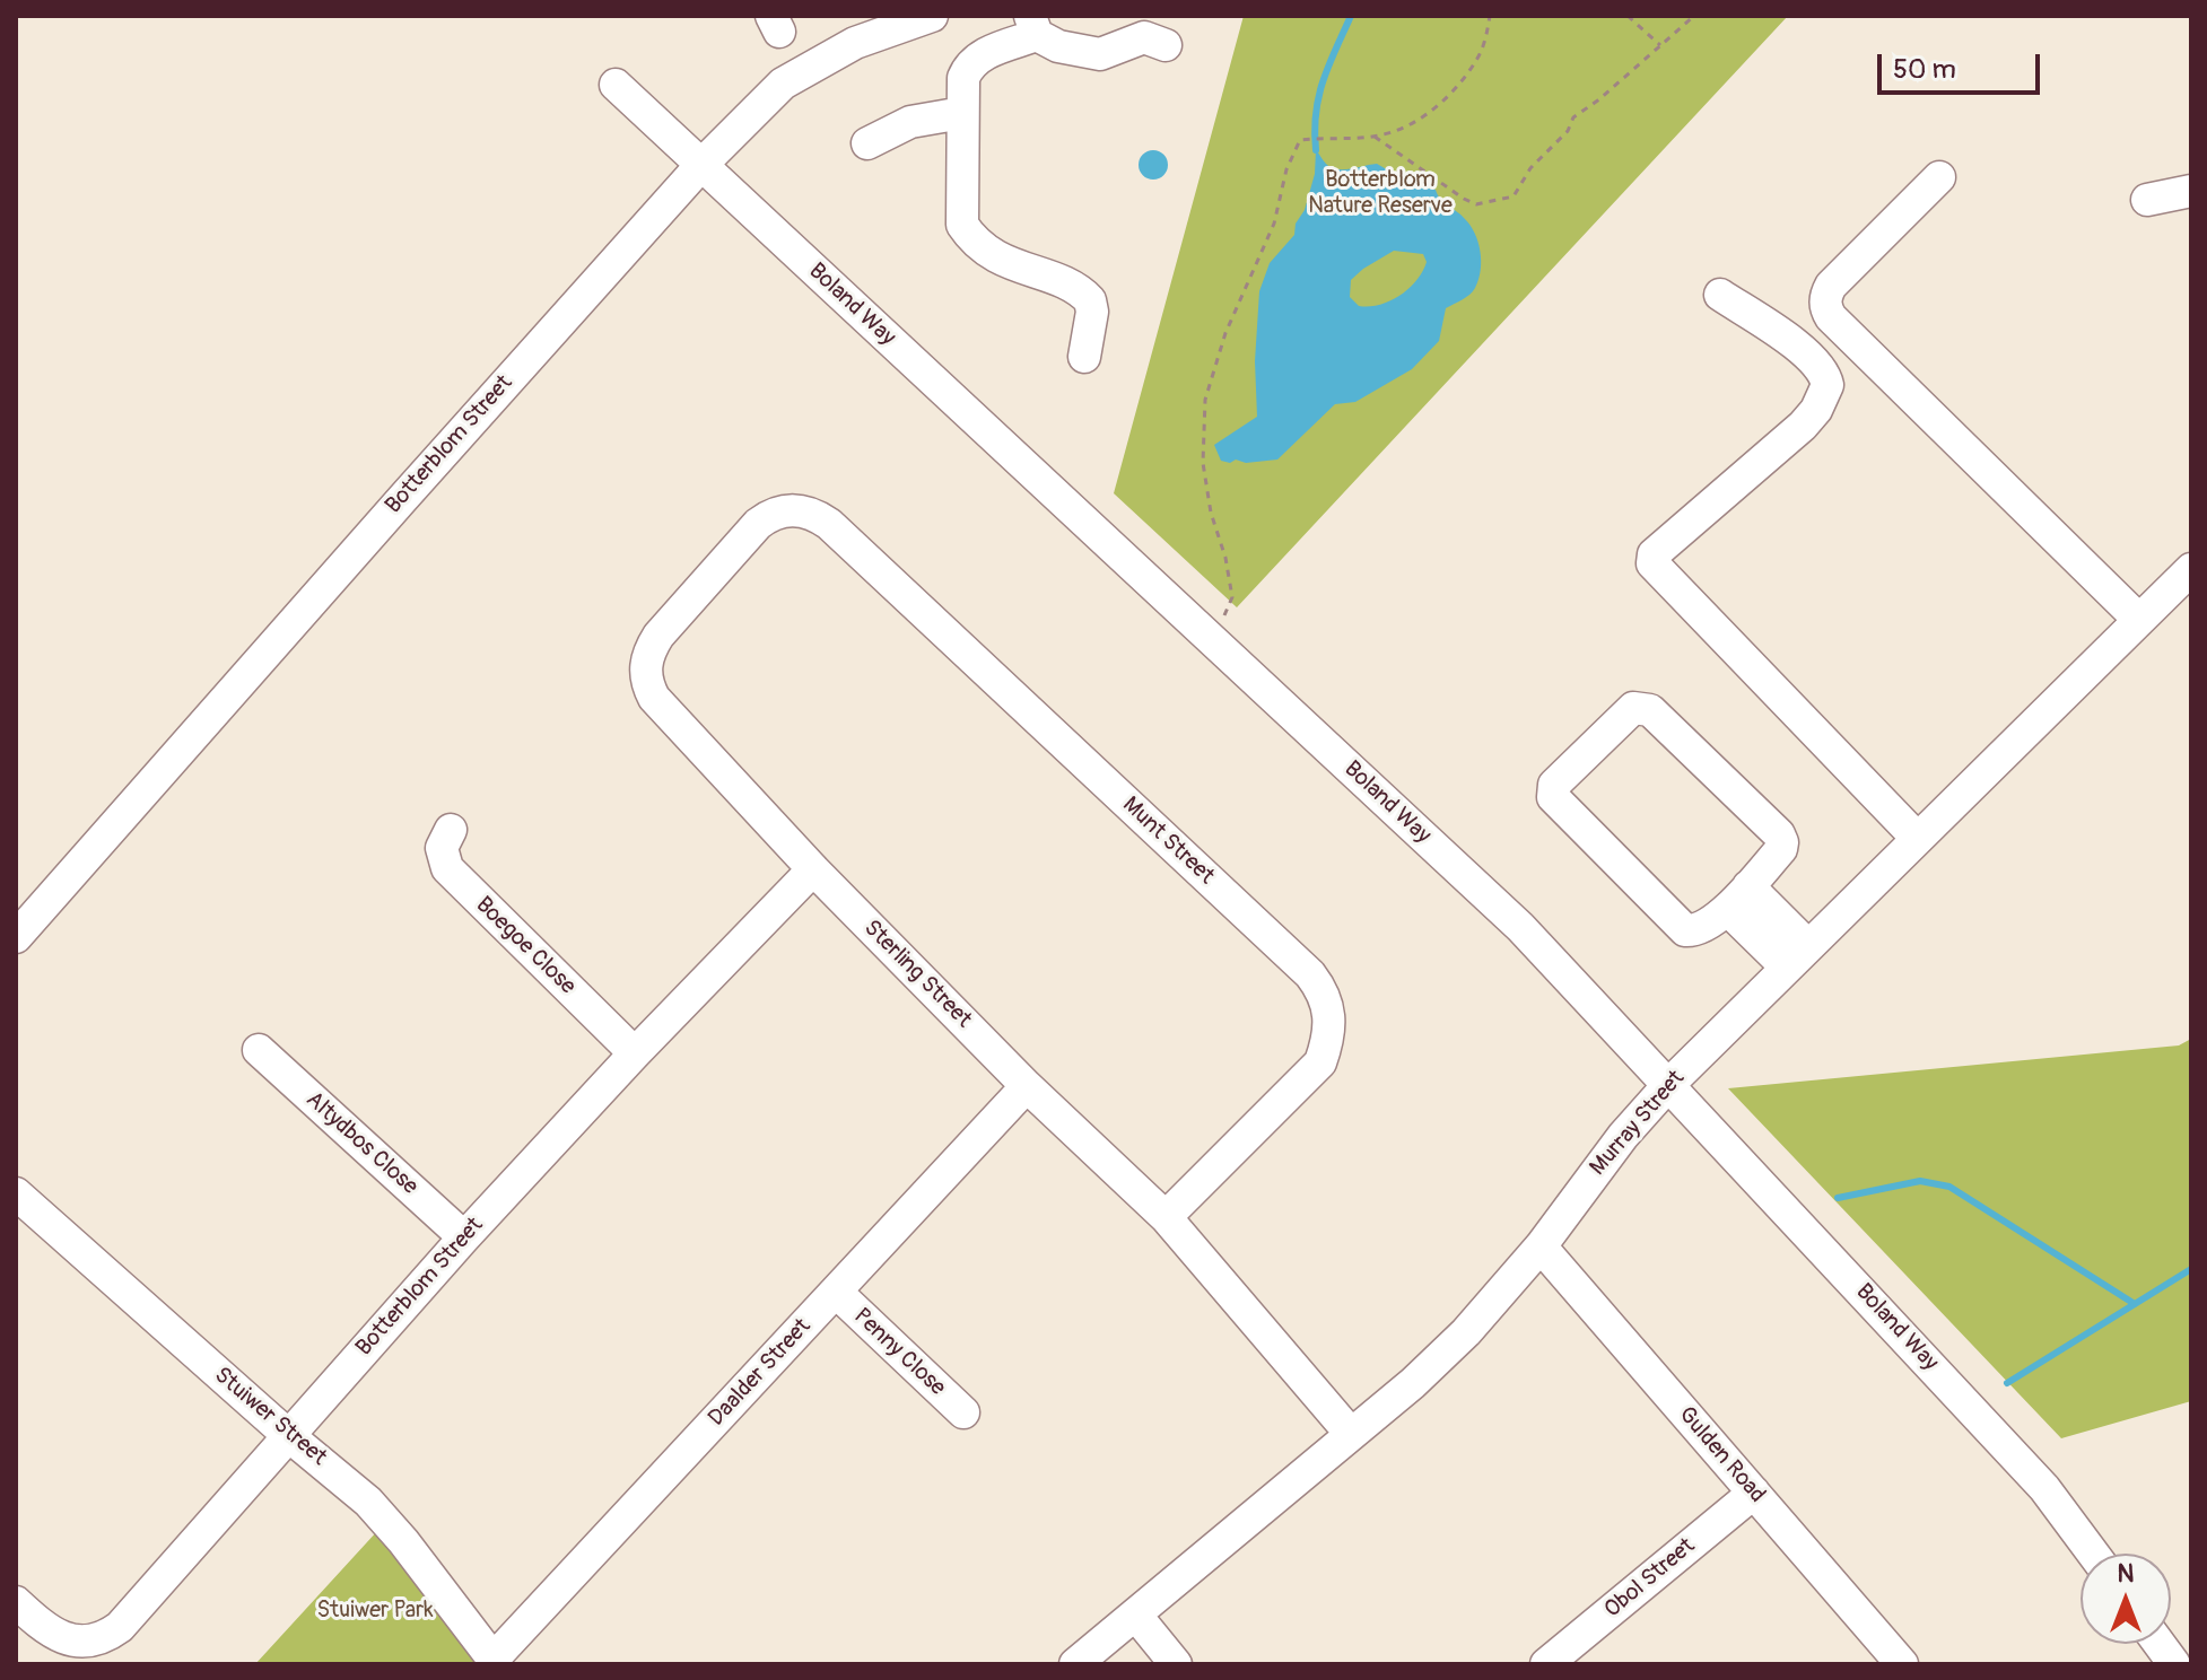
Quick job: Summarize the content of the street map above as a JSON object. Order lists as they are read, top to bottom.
{
  "streets": {
    "street": [
      "Boland Way",
      "Botterblom Street",
      "Munt Street",
      "Boegoe Close",
      "Sterling Street",
      "Murray Street",
      "Altydbos Close",
      "Penny Close",
      "Daalder Street",
      "Stuiwer Street",
      "Gulden Road",
      "Obol Street"
    ]
  },
  "crossings": [
    ["Boland Way", "Botterblom Street"],
    ["Boland Way", "Murray Street"],
    ["Botterblom Street", "Boegoe Close"],
    ["Botterblom Street", "Sterling Street"],
    ["Botterblom Street", "Altydbos Close"],
    ["Botterblom Street", "Stuiwer Street"],
    ["Munt Street", "Sterling Street"],
    ["Sterling Street", "Murray Street"],
    ["Sterling Street", "Daalder Street"],
    ["Murray Street", "Gulden Road"],
    ["Penny Close", "Daalder Street"],
    ["Daalder Street", "Stuiwer Street"],
    ["Gulden Road", "Obol Street"]
  ],
  "parks": ["Botterblom Nature Reserve", "Stuiwer Park"],
  "scale_bar": "50 m",
  "north": "top"
}
